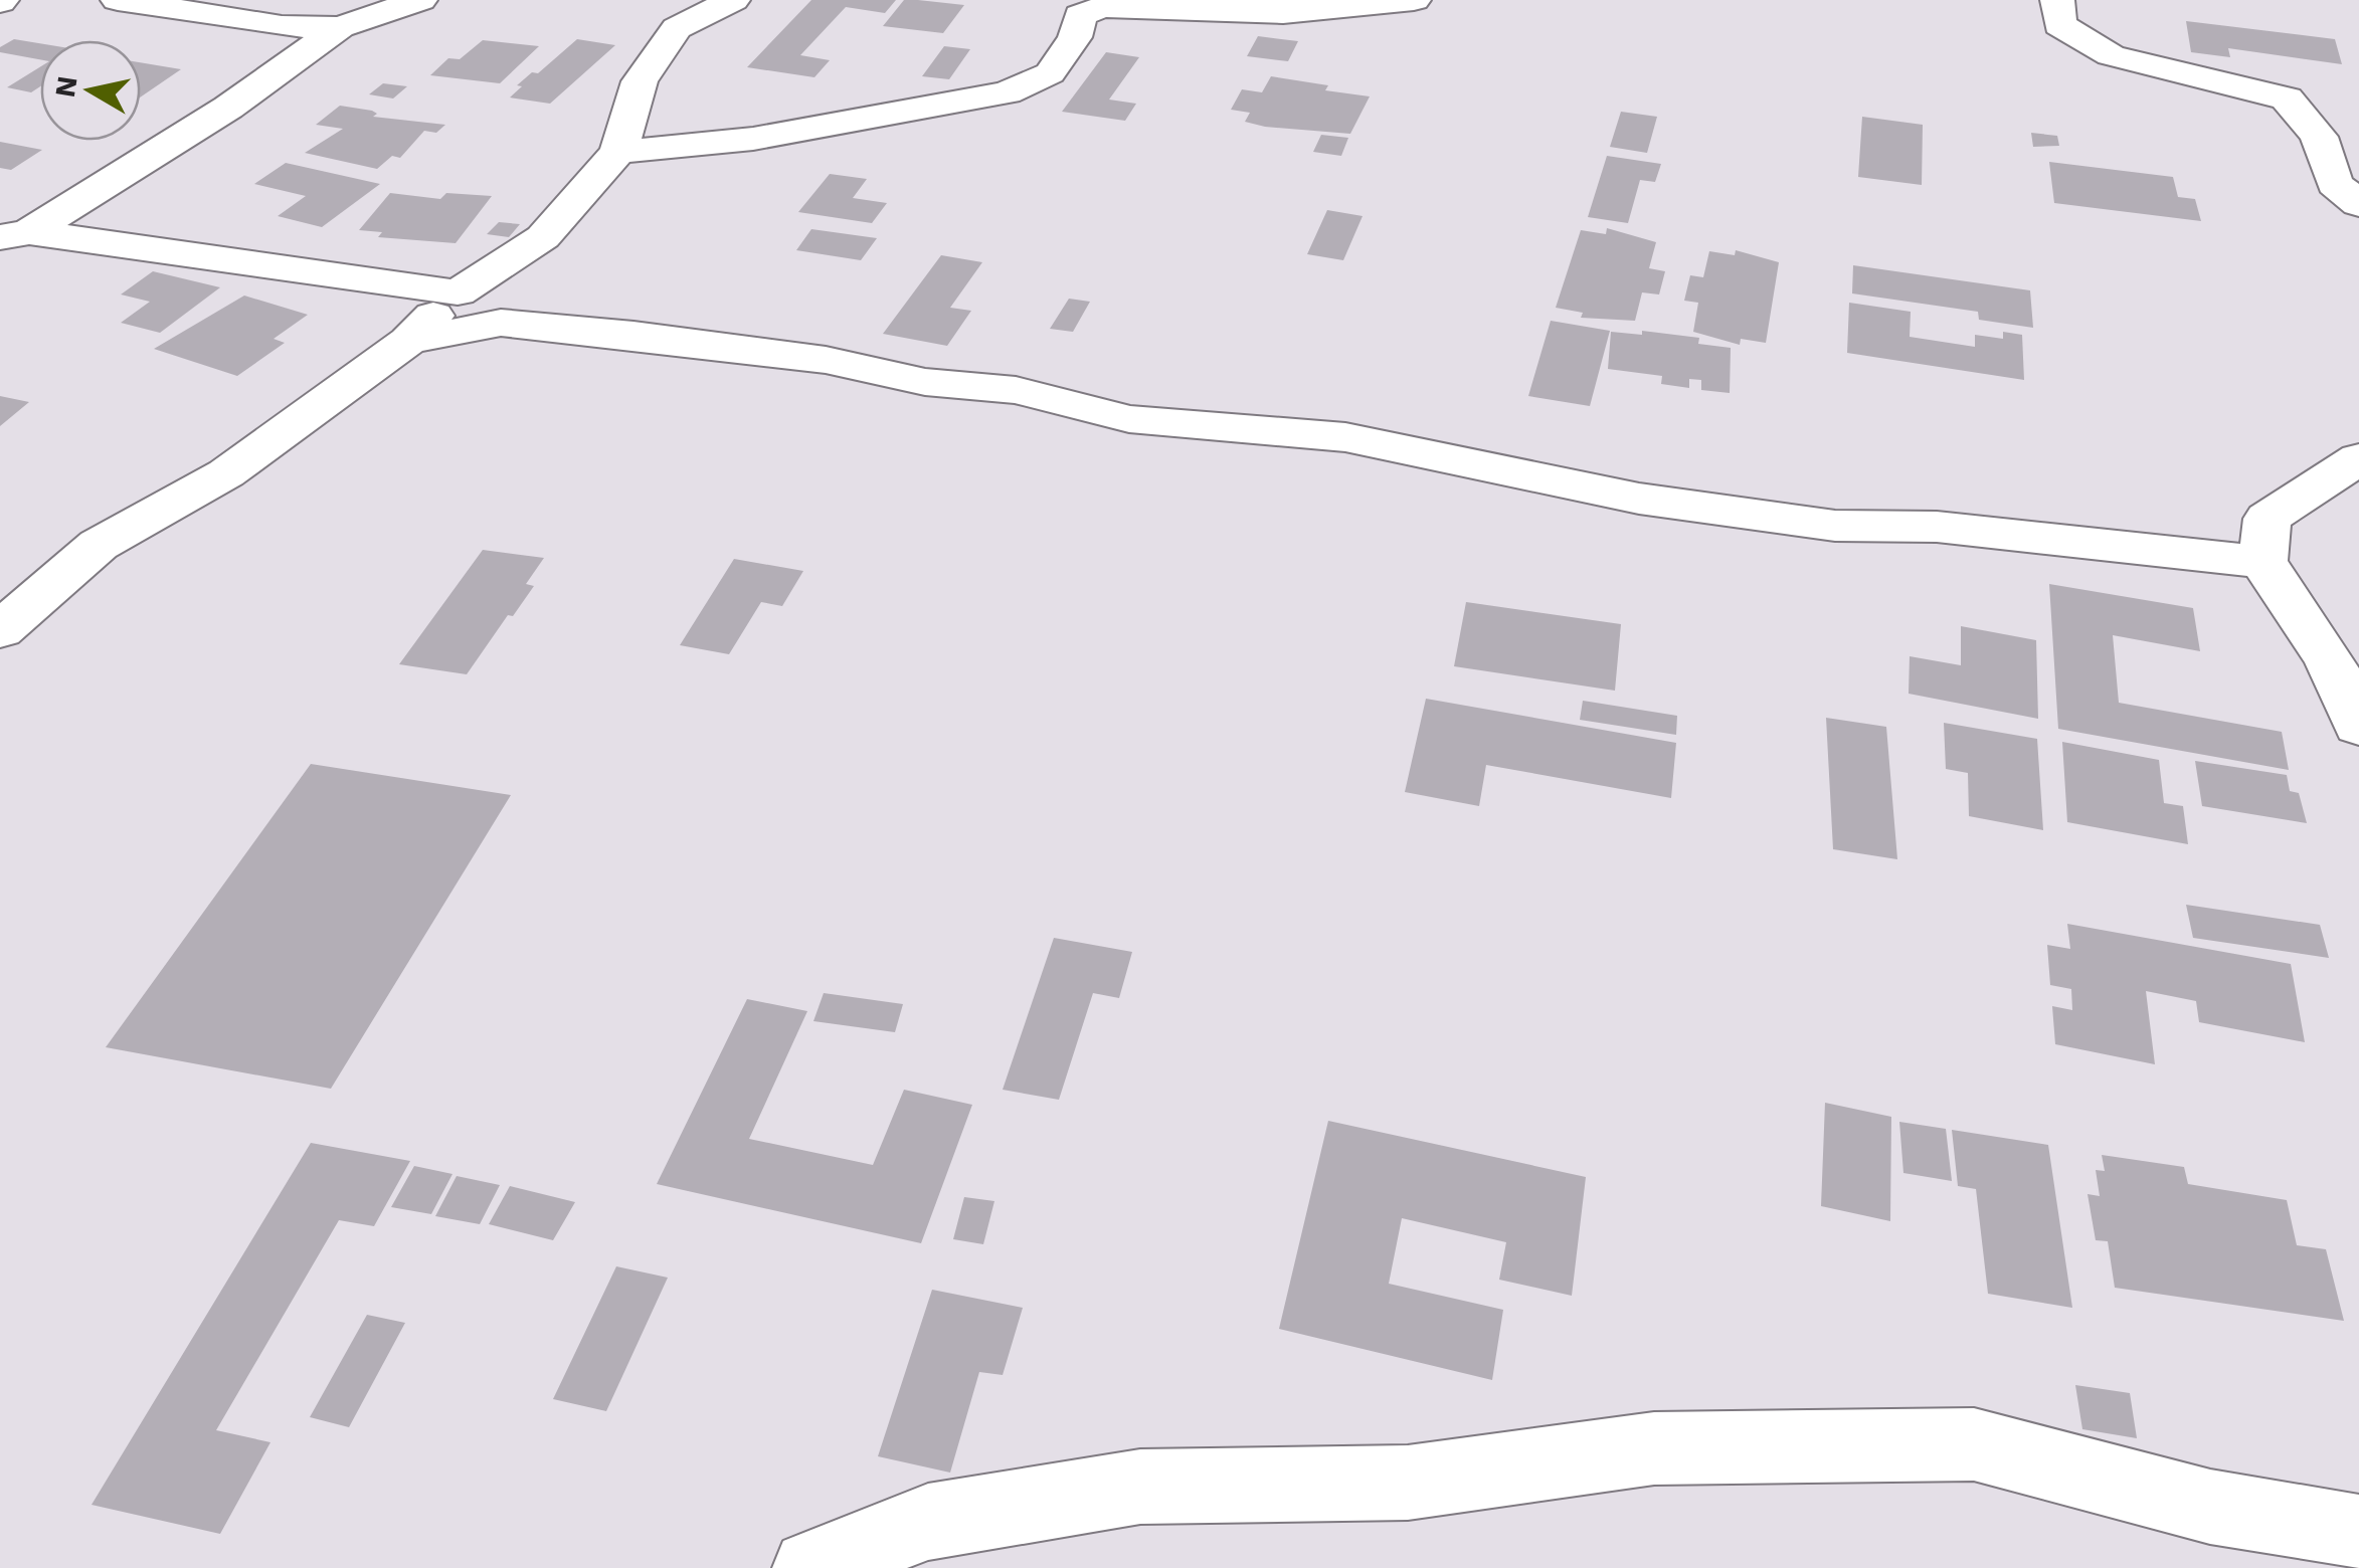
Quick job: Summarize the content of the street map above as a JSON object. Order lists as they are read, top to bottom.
{
  "north": "left"
}
